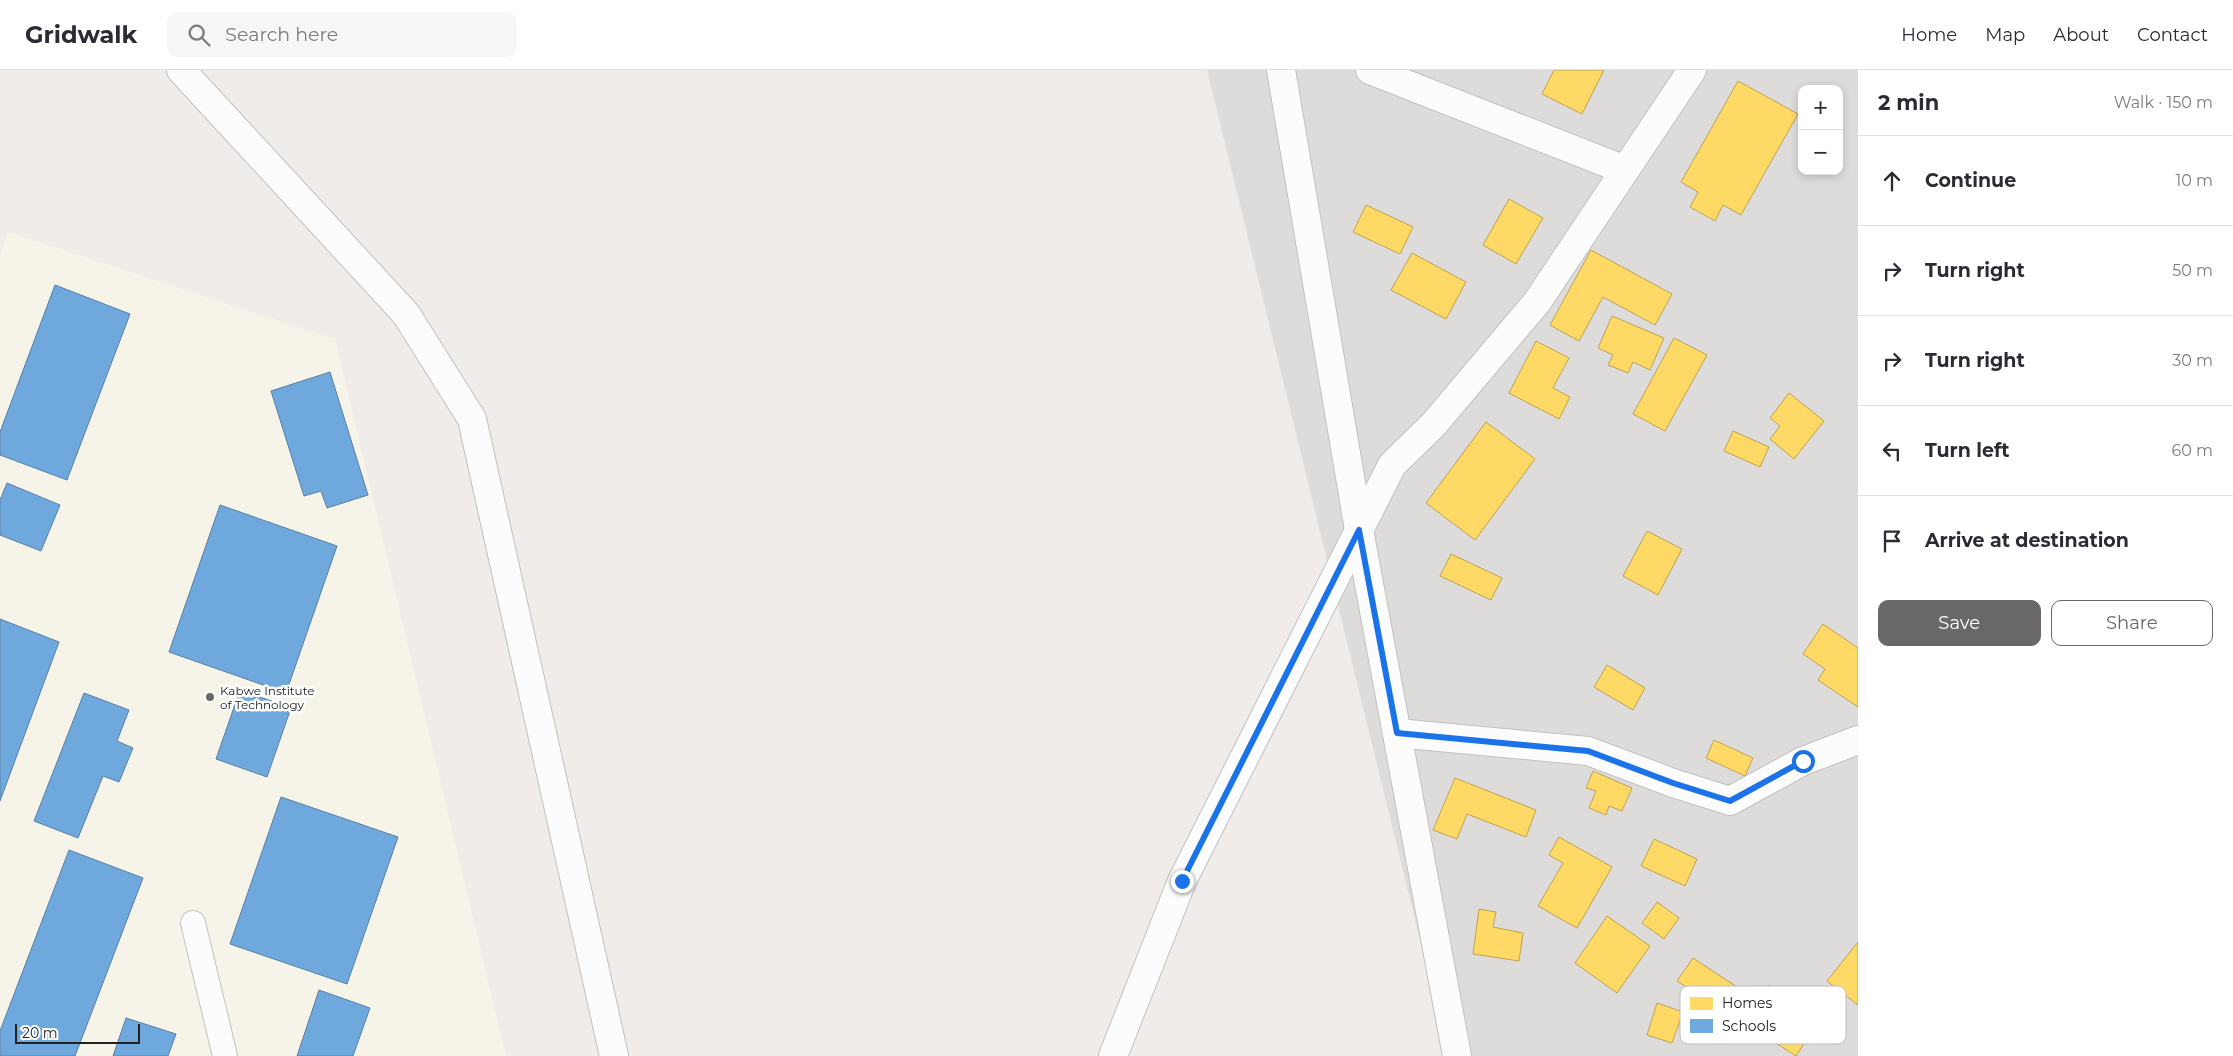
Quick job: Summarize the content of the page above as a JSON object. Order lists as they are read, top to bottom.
{
  "places": ["Kabwe Institute of Technology"],
  "legend": ["Homes", "Schools"],
  "scale_bar": "20 m",
  "page": {
    "header": "Gridwalk",
    "search": "Search here",
    "nav": [
      "Home",
      "Map",
      "About",
      "Contact"
    ],
    "heading": ["2 min", "Walk · 150 m"],
    "map_buttons": ["+", "−"],
    "list": [
      ["Continue", "10 m"],
      ["Turn right", "50 m"],
      ["Turn right", "30 m"],
      ["Turn left", "60 m"],
      "Arrive at destination"
    ],
    "buttons": ["Save", "Share"],
    "scale": "20 m"
  }
}
